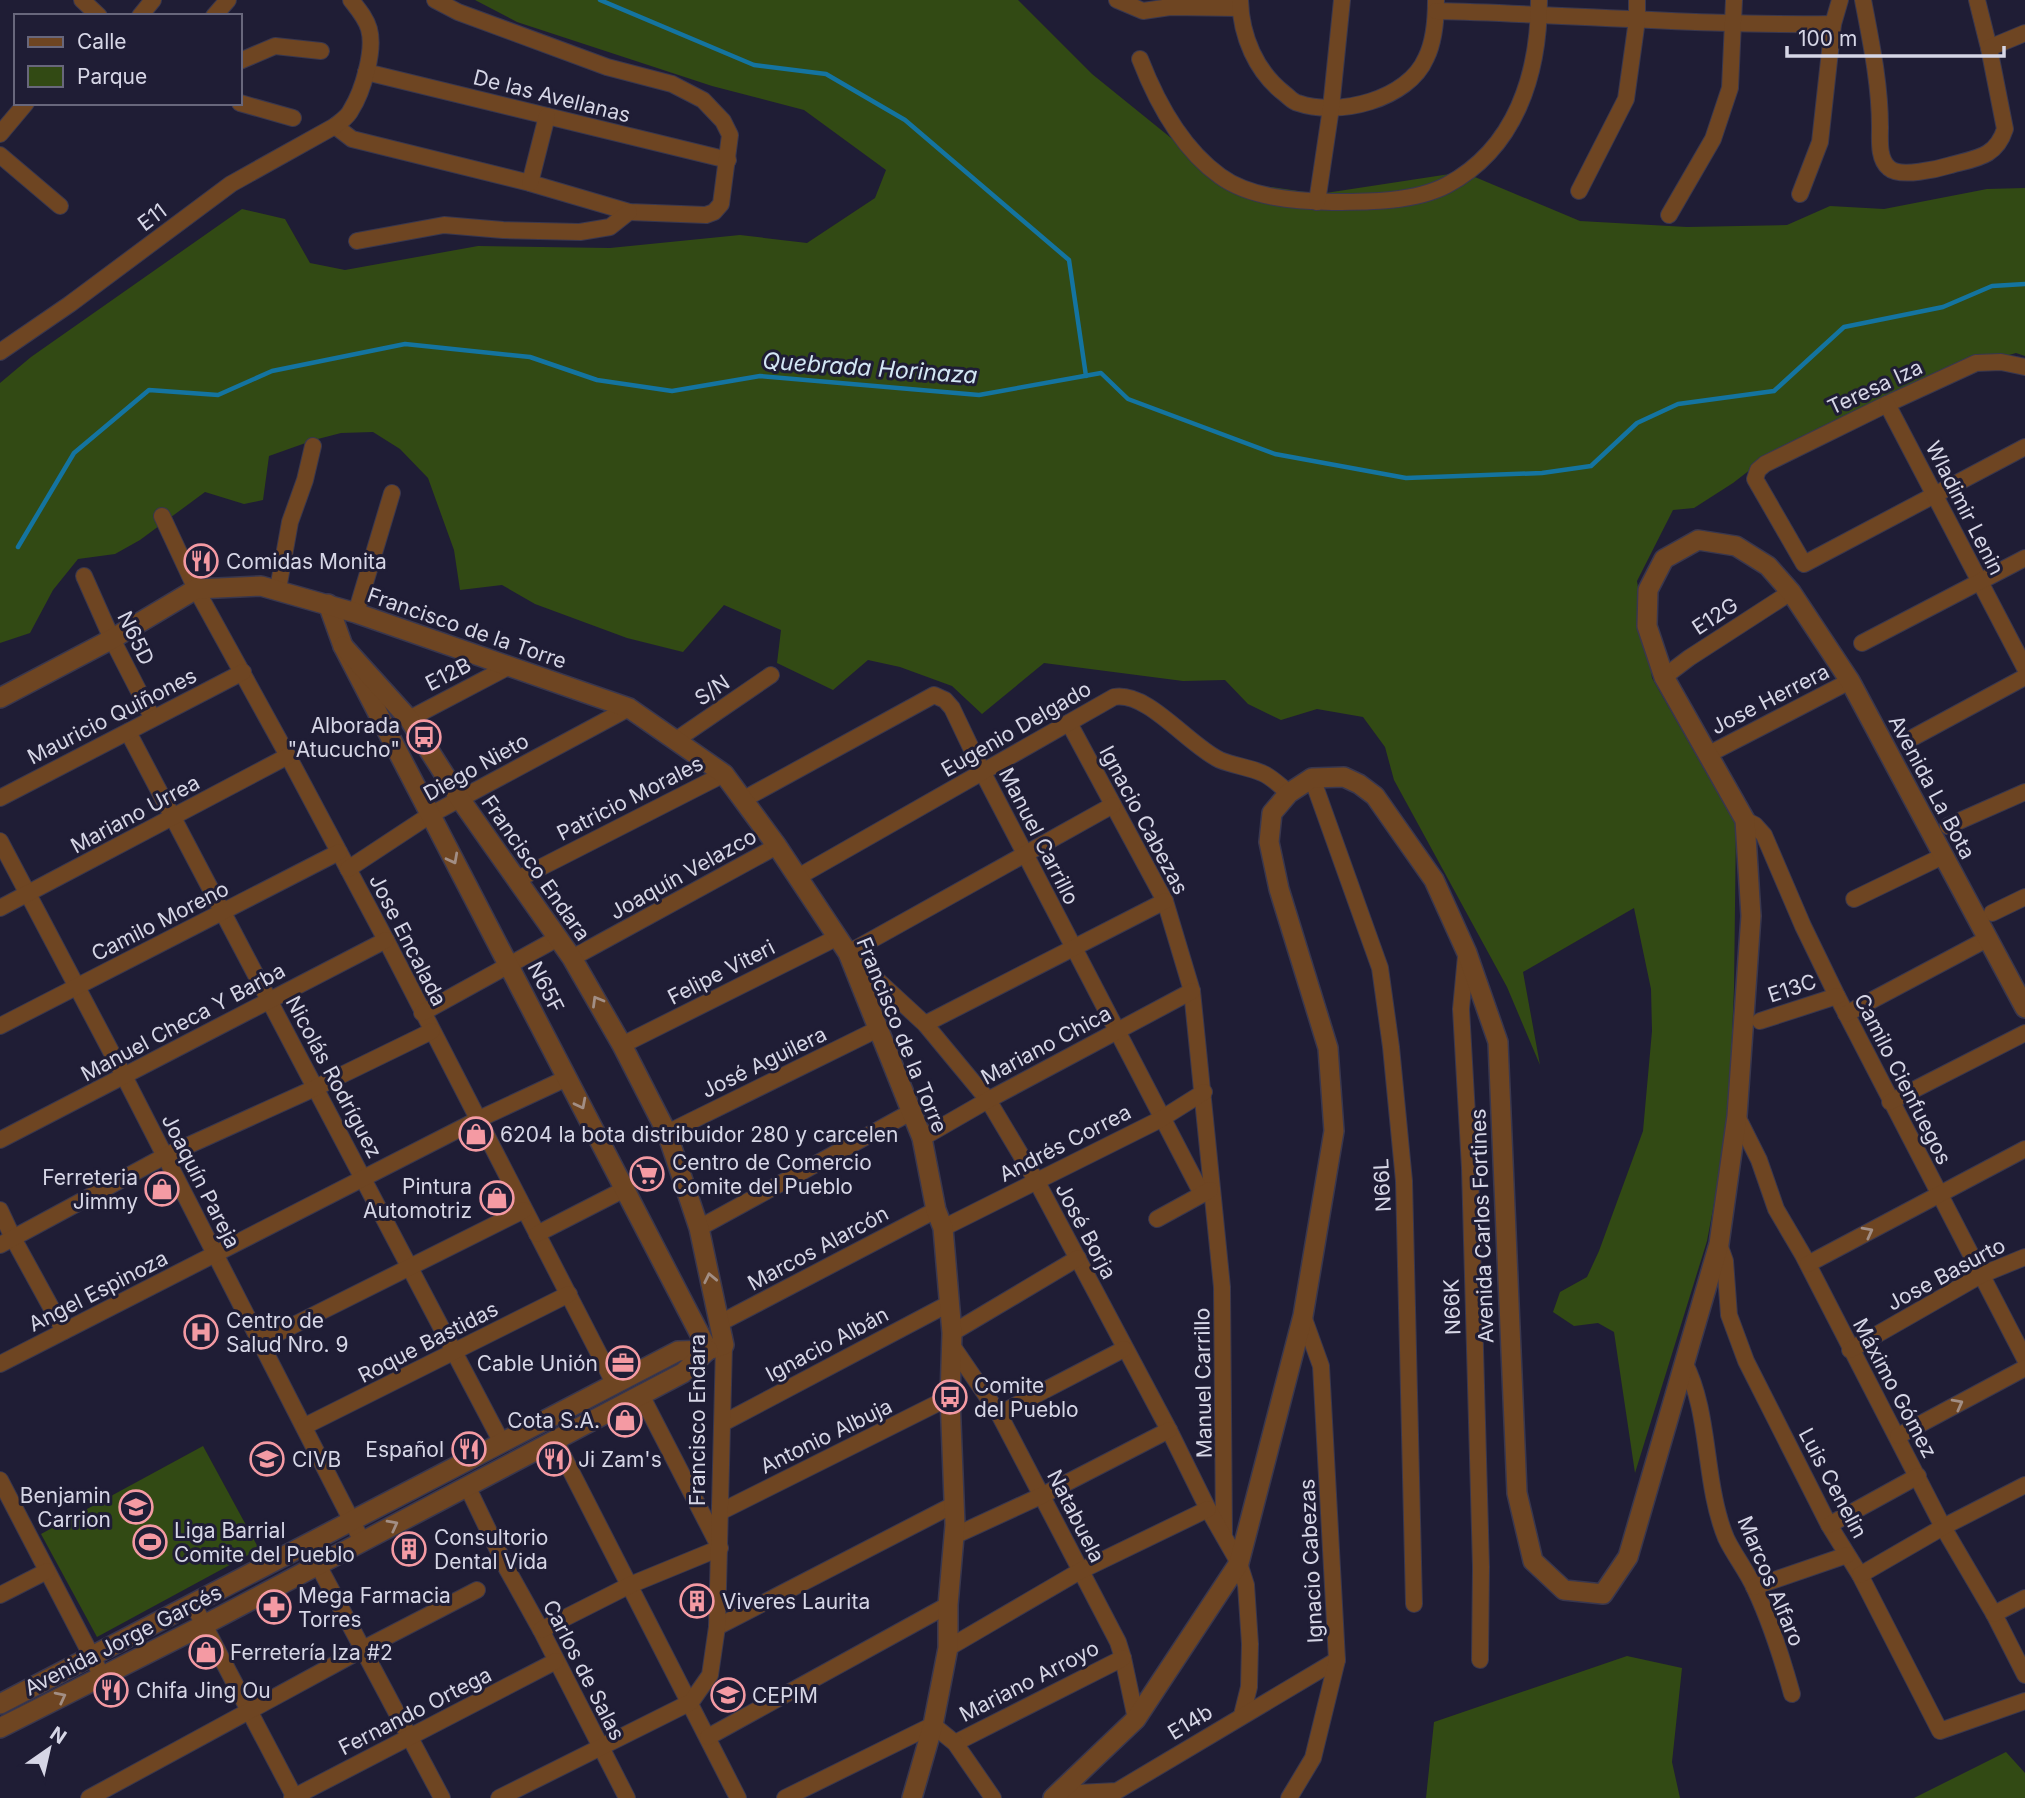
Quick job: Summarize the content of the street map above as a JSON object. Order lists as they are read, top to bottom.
{
  "streets": {
    "street": [
      "De las Avellanas",
      "E11",
      "Teresa Iza",
      "Wladimir Lenin",
      "E12G",
      "Francisco de la Torre",
      "N65D",
      "E12B",
      "S/N",
      "Jose Herrera",
      "Mauricio Quiñones",
      "Eugenio Delgado",
      "Diego Nieto",
      "Avenida La Bota",
      "Patricio Morales",
      "Mariano Urrea",
      "Ignacio Cabezas",
      "Manuel Carrillo",
      "Francisco Endara",
      "Joaquín Velazco",
      "Camilo Moreno",
      "Jose Encalada",
      "Felipe Viteri",
      "N65F",
      "E13C",
      "Manuel Checa Y Barba",
      "Mariano Chica",
      "José Aguilera",
      "Nicolás Rodríguez",
      "Camilo Cienfuegos",
      "Andrés Correa",
      "Joaquín Pareja",
      "N66L",
      "Avenida Carlos Fortines",
      "José Borja",
      "Marcos Alarcón",
      "Jose Basurto",
      "Angel Espinoza",
      "N66K",
      "Roque Bastidas",
      "Ignacio Albán",
      "Máximo Gómez",
      "Antonio Albuja",
      "Luis Cenelin",
      "Natabuela",
      "Marcos Alfaro",
      "Avenida Jorge Garcés",
      "Carlos de Salas",
      "Mariano Arroyo",
      "Fernando Ortega",
      "E14b"
    ]
  },
  "crossings": [
    ["Teresa Iza", "Wladimir Lenin"],
    ["E12G", "Avenida La Bota"],
    ["E12G", "Avenida Carlos Fortines"],
    ["Francisco de la Torre", "N65D"],
    ["Francisco de la Torre", "E12B"],
    ["Francisco de la Torre", "S/N"],
    ["Francisco de la Torre", "Eugenio Delgado"],
    ["Francisco de la Torre", "Diego Nieto"],
    ["Francisco de la Torre", "Patricio Morales"],
    ["Francisco de la Torre", "Manuel Carrillo"],
    ["Francisco de la Torre", "Joaquín Velazco"],
    ["Francisco de la Torre", "Jose Encalada"],
    ["Francisco de la Torre", "Felipe Viteri"],
    ["Francisco de la Torre", "Mariano Chica"],
    ["Francisco de la Torre", "José Aguilera"],
    ["Francisco de la Torre", "Andrés Correa"],
    ["Francisco de la Torre", "José Borja"],
    ["Francisco de la Torre", "Marcos Alarcón"],
    ["Francisco de la Torre", "Ignacio Albán"],
    ["Francisco de la Torre", "Antonio Albuja"],
    ["Francisco de la Torre", "Natabuela"],
    ["N65D", "Mauricio Quiñones"],
    ["E12B", "Francisco Endara"],
    ["Jose Herrera", "Avenida La Bota"],
    ["Jose Herrera", "Avenida Carlos Fortines"],
    ["Mauricio Quiñones", "Jose Encalada"],
    ["Mauricio Quiñones", "Nicolás Rodríguez"],
    ["Eugenio Delgado", "Ignacio Cabezas"],
    ["Eugenio Delgado", "Manuel Carrillo"],
    ["Diego Nieto", "Francisco Endara"],
    ["Diego Nieto", "Jose Encalada"],
    ["Diego Nieto", "N65F"],
    ["Avenida La Bota", "Avenida Carlos Fortines"],
    ["Patricio Morales", "Francisco Endara"],
    ["Mariano Urrea", "Jose Encalada"],
    ["Mariano Urrea", "Nicolás Rodríguez"],
    ["Mariano Urrea", "Joaquín Pareja"],
    ["Ignacio Cabezas", "Manuel Carrillo"],
    ["Ignacio Cabezas", "Felipe Viteri"],
    ["Ignacio Cabezas", "Mariano Chica"],
    ["Ignacio Cabezas", "Andrés Correa"],
    ["Ignacio Cabezas", "E14b"],
    ["Manuel Carrillo", "Felipe Viteri"],
    ["Manuel Carrillo", "Mariano Chica"],
    ["Manuel Carrillo", "Andrés Correa"],
    ["Manuel Carrillo", "José Borja"],
    ["Francisco Endara", "Joaquín Velazco"],
    ["Francisco Endara", "Felipe Viteri"],
    ["Francisco Endara", "N65F"],
    ["Francisco Endara", "José Aguilera"],
    ["Francisco Endara", "Marcos Alarcón"],
    ["Francisco Endara", "Ignacio Albán"],
    ["Francisco Endara", "Antonio Albuja"],
    ["Francisco Endara", "Avenida Jorge Garcés"],
    ["Francisco Endara", "Carlos de Salas"],
    ["Camilo Moreno", "Jose Encalada"],
    ["Camilo Moreno", "Nicolás Rodríguez"],
    ["Camilo Moreno", "Joaquín Pareja"],
    ["Jose Encalada", "Manuel Checa Y Barba"],
    ["Jose Encalada", "Angel Espinoza"],
    ["Jose Encalada", "Roque Bastidas"],
    ["Jose Encalada", "Avenida Jorge Garcés"],
    ["Felipe Viteri", "José Borja"],
    ["N65F", "Avenida Jorge Garcés"],
    ["E13C", "Camilo Cienfuegos"],
    ["Manuel Checa Y Barba", "Nicolás Rodríguez"],
    ["Manuel Checa Y Barba", "Joaquín Pareja"],
    ["Mariano Chica", "José Borja"],
    ["Nicolás Rodríguez", "Angel Espinoza"],
    ["Nicolás Rodríguez", "Roque Bastidas"],
    ["Nicolás Rodríguez", "Avenida Jorge Garcés"],
    ["Camilo Cienfuegos", "Avenida Carlos Fortines"],
    ["Camilo Cienfuegos", "Jose Basurto"],
    ["Andrés Correa", "José Borja"],
    ["Andrés Correa", "Marcos Alarcón"],
    ["Joaquín Pareja", "Angel Espinoza"],
    ["Joaquín Pareja", "Roque Bastidas"],
    ["Joaquín Pareja", "Avenida Jorge Garcés"],
    ["N66L", "Avenida Carlos Fortines"],
    ["Avenida Carlos Fortines", "N66K"],
    ["Avenida Carlos Fortines", "Máximo Gómez"],
    ["Avenida Carlos Fortines", "Luis Cenelin"],
    ["Avenida Carlos Fortines", "Marcos Alfaro"],
    ["Jose Basurto", "Máximo Gómez"],
    ["Natabuela", "Mariano Arroyo"],
    ["Avenida Jorge Garcés", "Carlos de Salas"],
    ["Carlos de Salas", "Fernando Ortega"]
  ],
  "one_way": ["N65F"],
  "water": ["Quebrada Horinaza"],
  "places": {
    "restaurant": [
      "Comidas Monita",
      "Español",
      "Ji Zam's",
      "Chifa Jing Ou"
    ],
    "bus stop": ["Alborada \"Atucucho\"", "Comite del Pueblo"],
    "shop": [
      "6204 la bota distribuidor 280 y carcelen",
      "Ferreteria Jimmy",
      "Pintura Automotriz",
      "Cota S.A.",
      "Ferretería Iza #2"
    ],
    "supermarket": ["Centro de Comercio Comite del Pueblo"],
    "hospital": ["Centro de Salud Nro. 9"],
    "office": ["Cable Unión"],
    "school or university": ["CIVB", "Benjamin Carrion", "CEPIM"],
    "sports": ["Liga Barrial Comite del Pueblo"],
    "building": ["Consultorio Dental Vida", "Viveres Laurita"],
    "pharmacy": ["Mega Farmacia Torres"]
  },
  "legend": ["Calle", "Parque"],
  "scale_bar": "100 m",
  "north": "top right"
}
